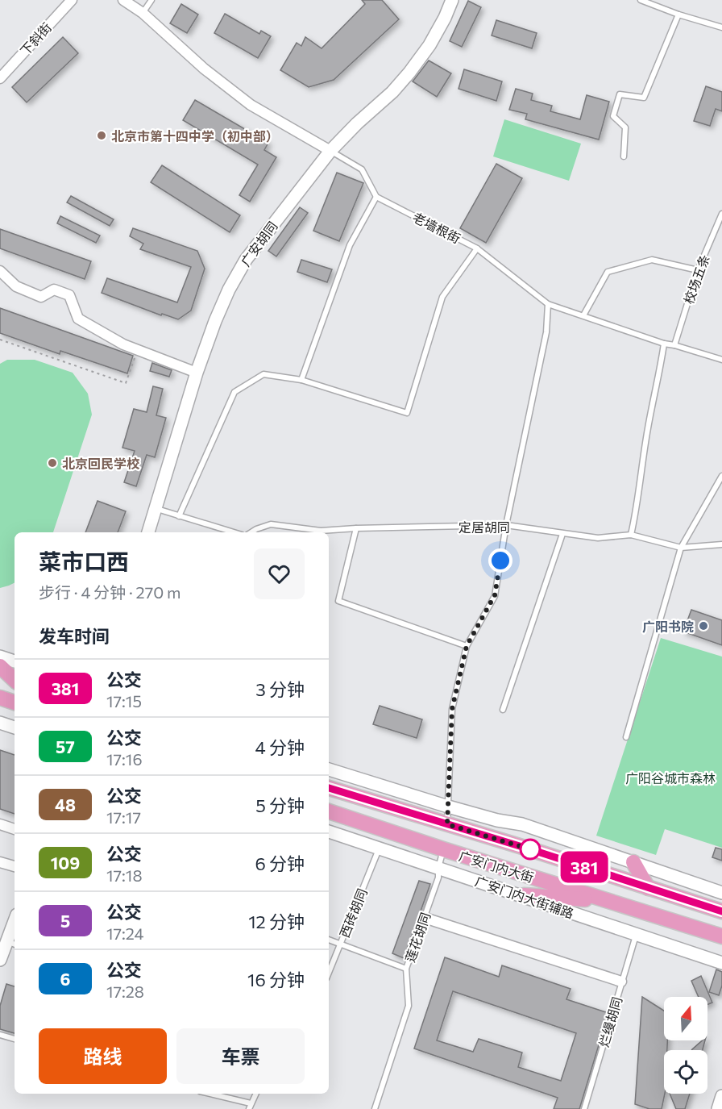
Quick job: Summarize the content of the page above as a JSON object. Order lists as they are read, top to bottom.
{
  "streets": {
    "main road": ["广安门内大街"],
    "street": ["下斜街", "广安胡同", "广安门内大街辅路"],
    "lane": [
      "老墙根街",
      "校场五条",
      "定居胡同",
      "西砖胡同",
      "莲花胡同",
      "烂缦胡同"
    ]
  },
  "crossings": [
    ["广安门内大街", "莲花胡同"],
    ["广安门内大街辅路", "西砖胡同"],
    ["广安门内大街辅路", "莲花胡同"],
    ["广安门内大街辅路", "烂缦胡同"]
  ],
  "parks": ["广阳谷城市森林"],
  "places": ["北京市第十四中学（初中部）", "北京回民学校", "广阳书院"],
  "lines": ["bus line 381"],
  "north": "top",
  "page": {
    "on_map": "381",
    "heading": [
      ["菜市口西", "步行 · 4 分钟 · 270 m"],
      "发车时间"
    ],
    "list": [
      {
        "mark": "381",
        "name": "公交",
        "note": "17:15",
        "value": "3 分钟"
      },
      {
        "mark": "57",
        "name": "公交",
        "note": "17:16",
        "value": "4 分钟"
      },
      {
        "mark": "48",
        "name": "公交",
        "note": "17:17",
        "value": "5 分钟"
      },
      {
        "mark": "109",
        "name": "公交",
        "note": "17:18",
        "value": "6 分钟"
      },
      {
        "mark": "5",
        "name": "公交",
        "note": "17:24",
        "value": "12 分钟"
      },
      {
        "mark": "6",
        "name": "公交",
        "note": "17:28",
        "value": "16 分钟"
      }
    ],
    "buttons": ["路线", "车票"]
  }
}
